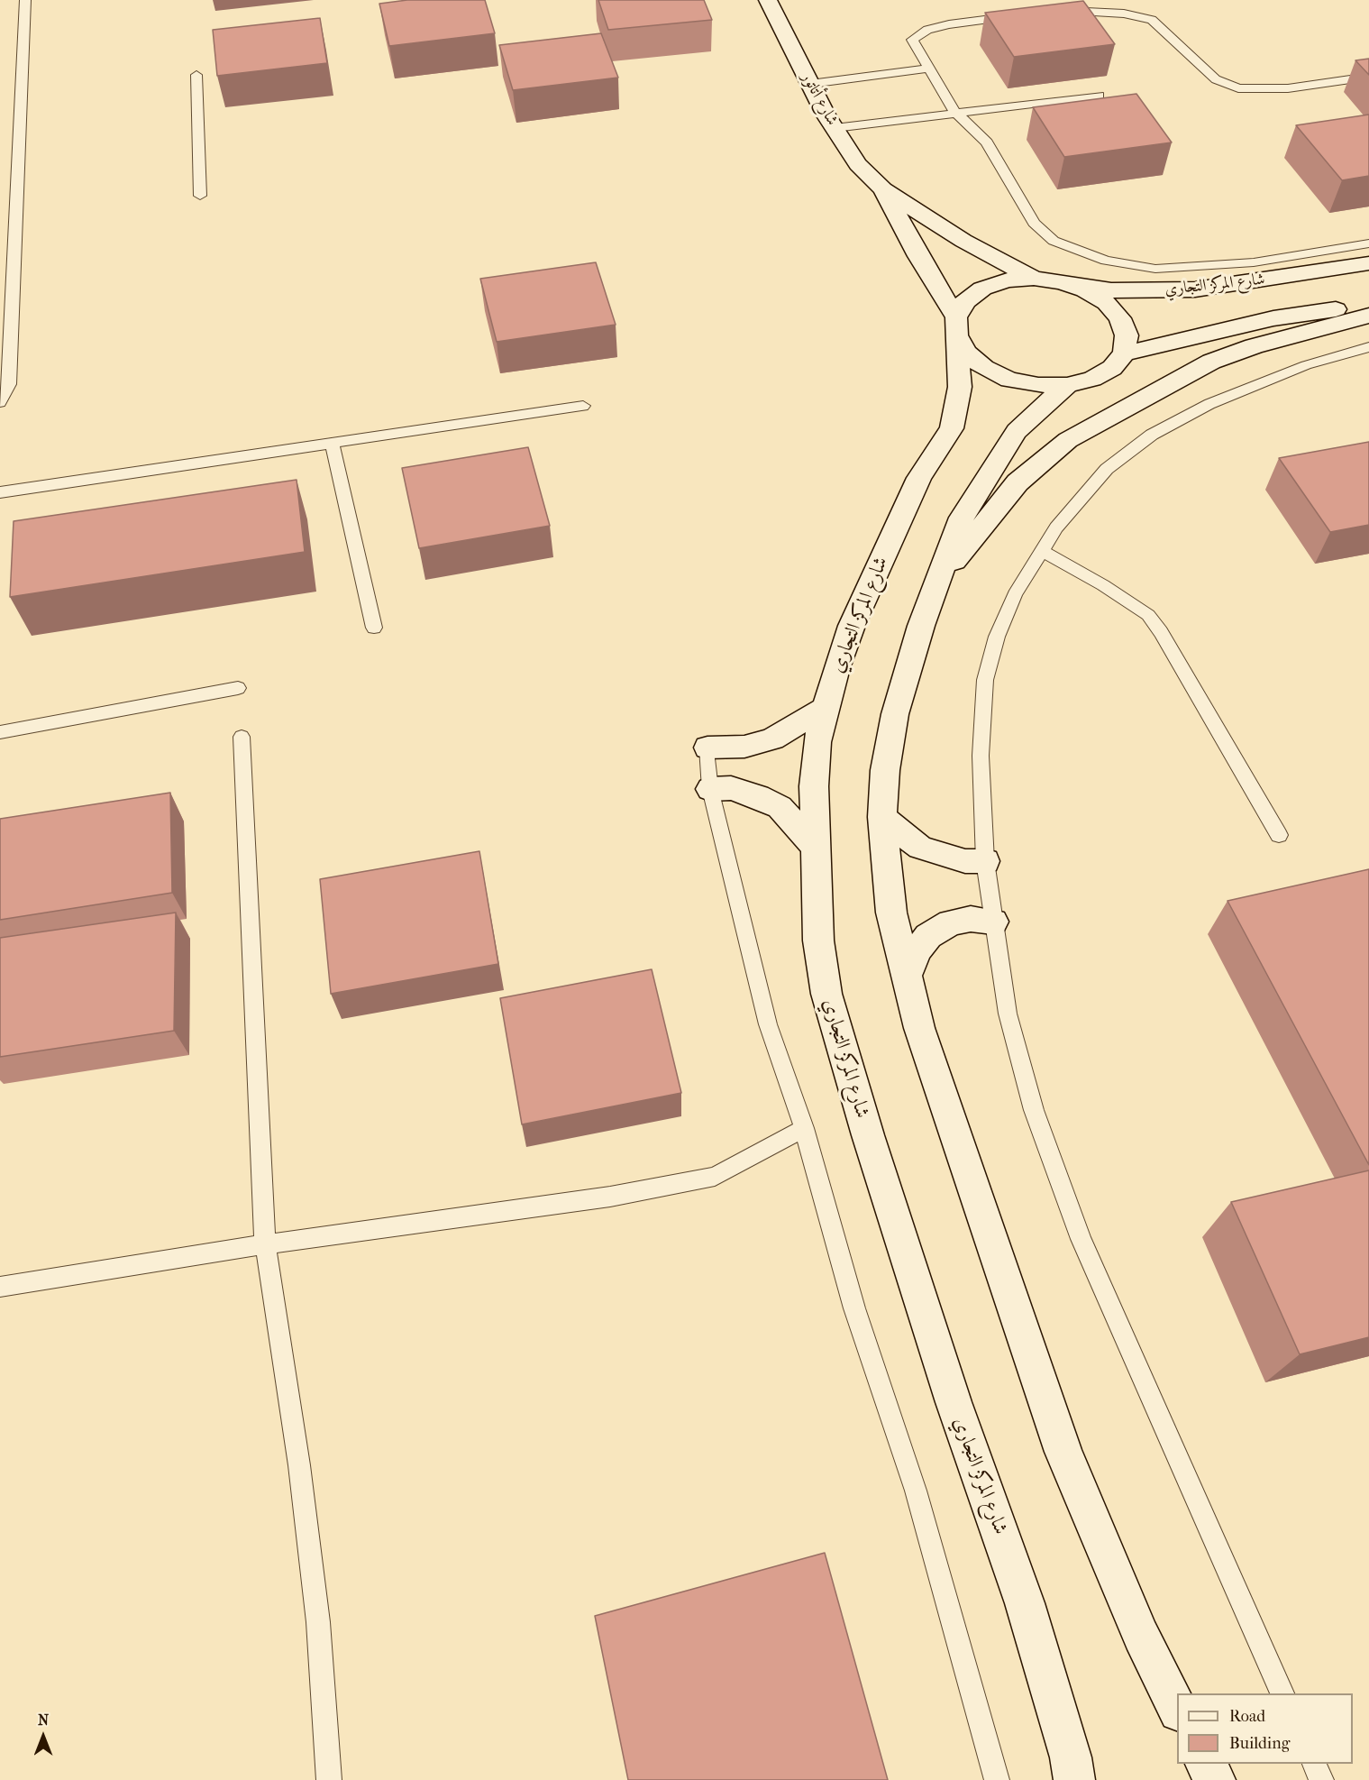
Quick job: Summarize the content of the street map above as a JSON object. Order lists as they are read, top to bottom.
{
  "streets": {
    "street": ["شارع أتاتور", "شارع المركز التجاري"]
  },
  "crossings": [
    ["شارع أتاتور", "شارع المركز التجاري"]
  ],
  "legend": ["Road", "Building"],
  "north": "top"
}
